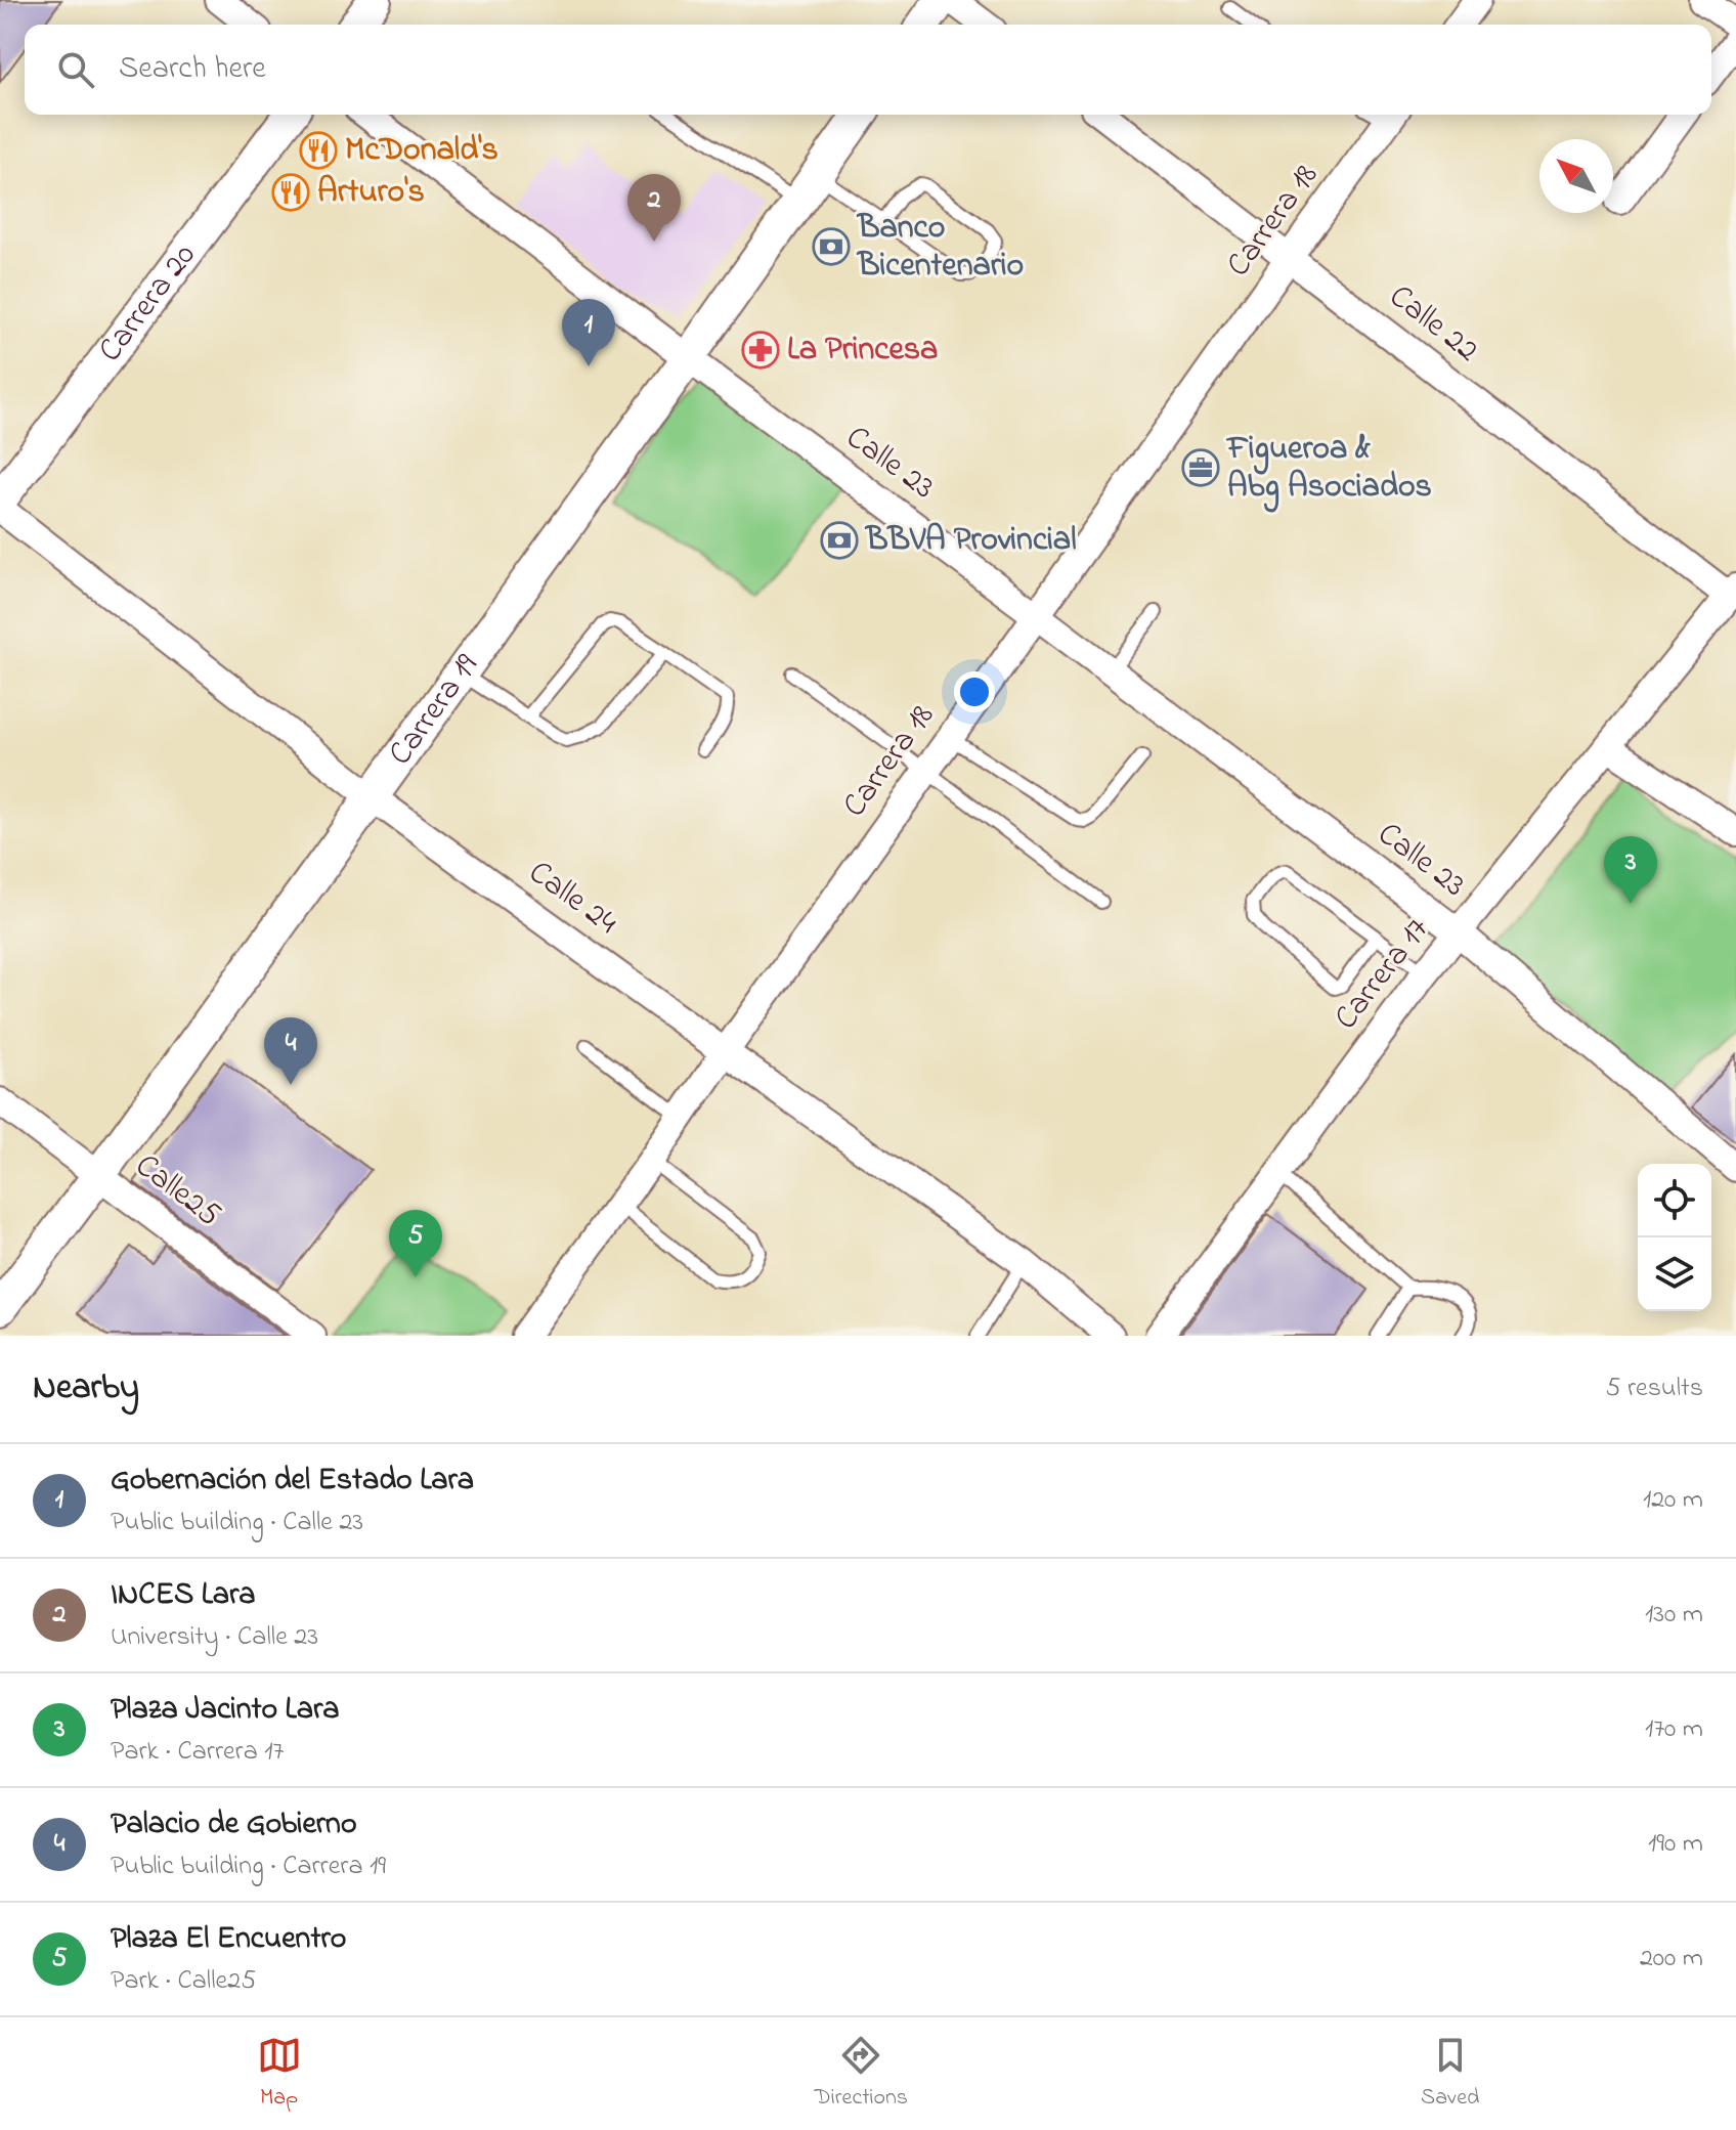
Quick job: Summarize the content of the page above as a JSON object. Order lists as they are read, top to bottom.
{
  "streets": {
    "street": [
      "Carrera 18",
      "Carrera 20",
      "Calle 22",
      "Calle 23",
      "Carrera 19",
      "Calle 24",
      "Carrera 17",
      "Calle25"
    ]
  },
  "crossings": [
    ["Carrera 18", "Calle 22"],
    ["Carrera 18", "Calle 23"],
    ["Carrera 18", "Calle 24"],
    ["Calle 22", "Carrera 17"],
    ["Calle 23", "Carrera 19"],
    ["Calle 23", "Carrera 17"],
    ["Carrera 19", "Calle 24"],
    ["Carrera 19", "Calle25"]
  ],
  "places": {
    "restaurant": ["McDonald's", "Arturo's"],
    "bank": ["Banco Bicentenario", "BBVA Provincial"],
    "pharmacy": ["La Princesa"],
    "office": ["Figueroa & Abg Asociados"]
  },
  "north": "top left",
  "page": {
    "search": "Search here",
    "pins": [
      "2",
      "1",
      "3",
      "4",
      "5"
    ],
    "heading": ["Nearby", "5 results"],
    "list": [
      {
        "mark": "1",
        "name": "Gobernación del Estado Lara",
        "note": "Public building · Calle 23",
        "value": "120 m"
      },
      {
        "mark": "2",
        "name": "INCES Lara",
        "note": "University · Calle 23",
        "value": "130 m"
      },
      {
        "mark": "3",
        "name": "Plaza Jacinto Lara",
        "note": "Park · Carrera 17",
        "value": "170 m"
      },
      {
        "mark": "4",
        "name": "Palacio de Gobierno",
        "note": "Public building · Carrera 19",
        "value": "190 m"
      },
      {
        "mark": "5",
        "name": "Plaza El Encuentro",
        "note": "Park · Calle25",
        "value": "200 m"
      }
    ],
    "nav": ["Map", "Directions", "Saved"]
  }
}
